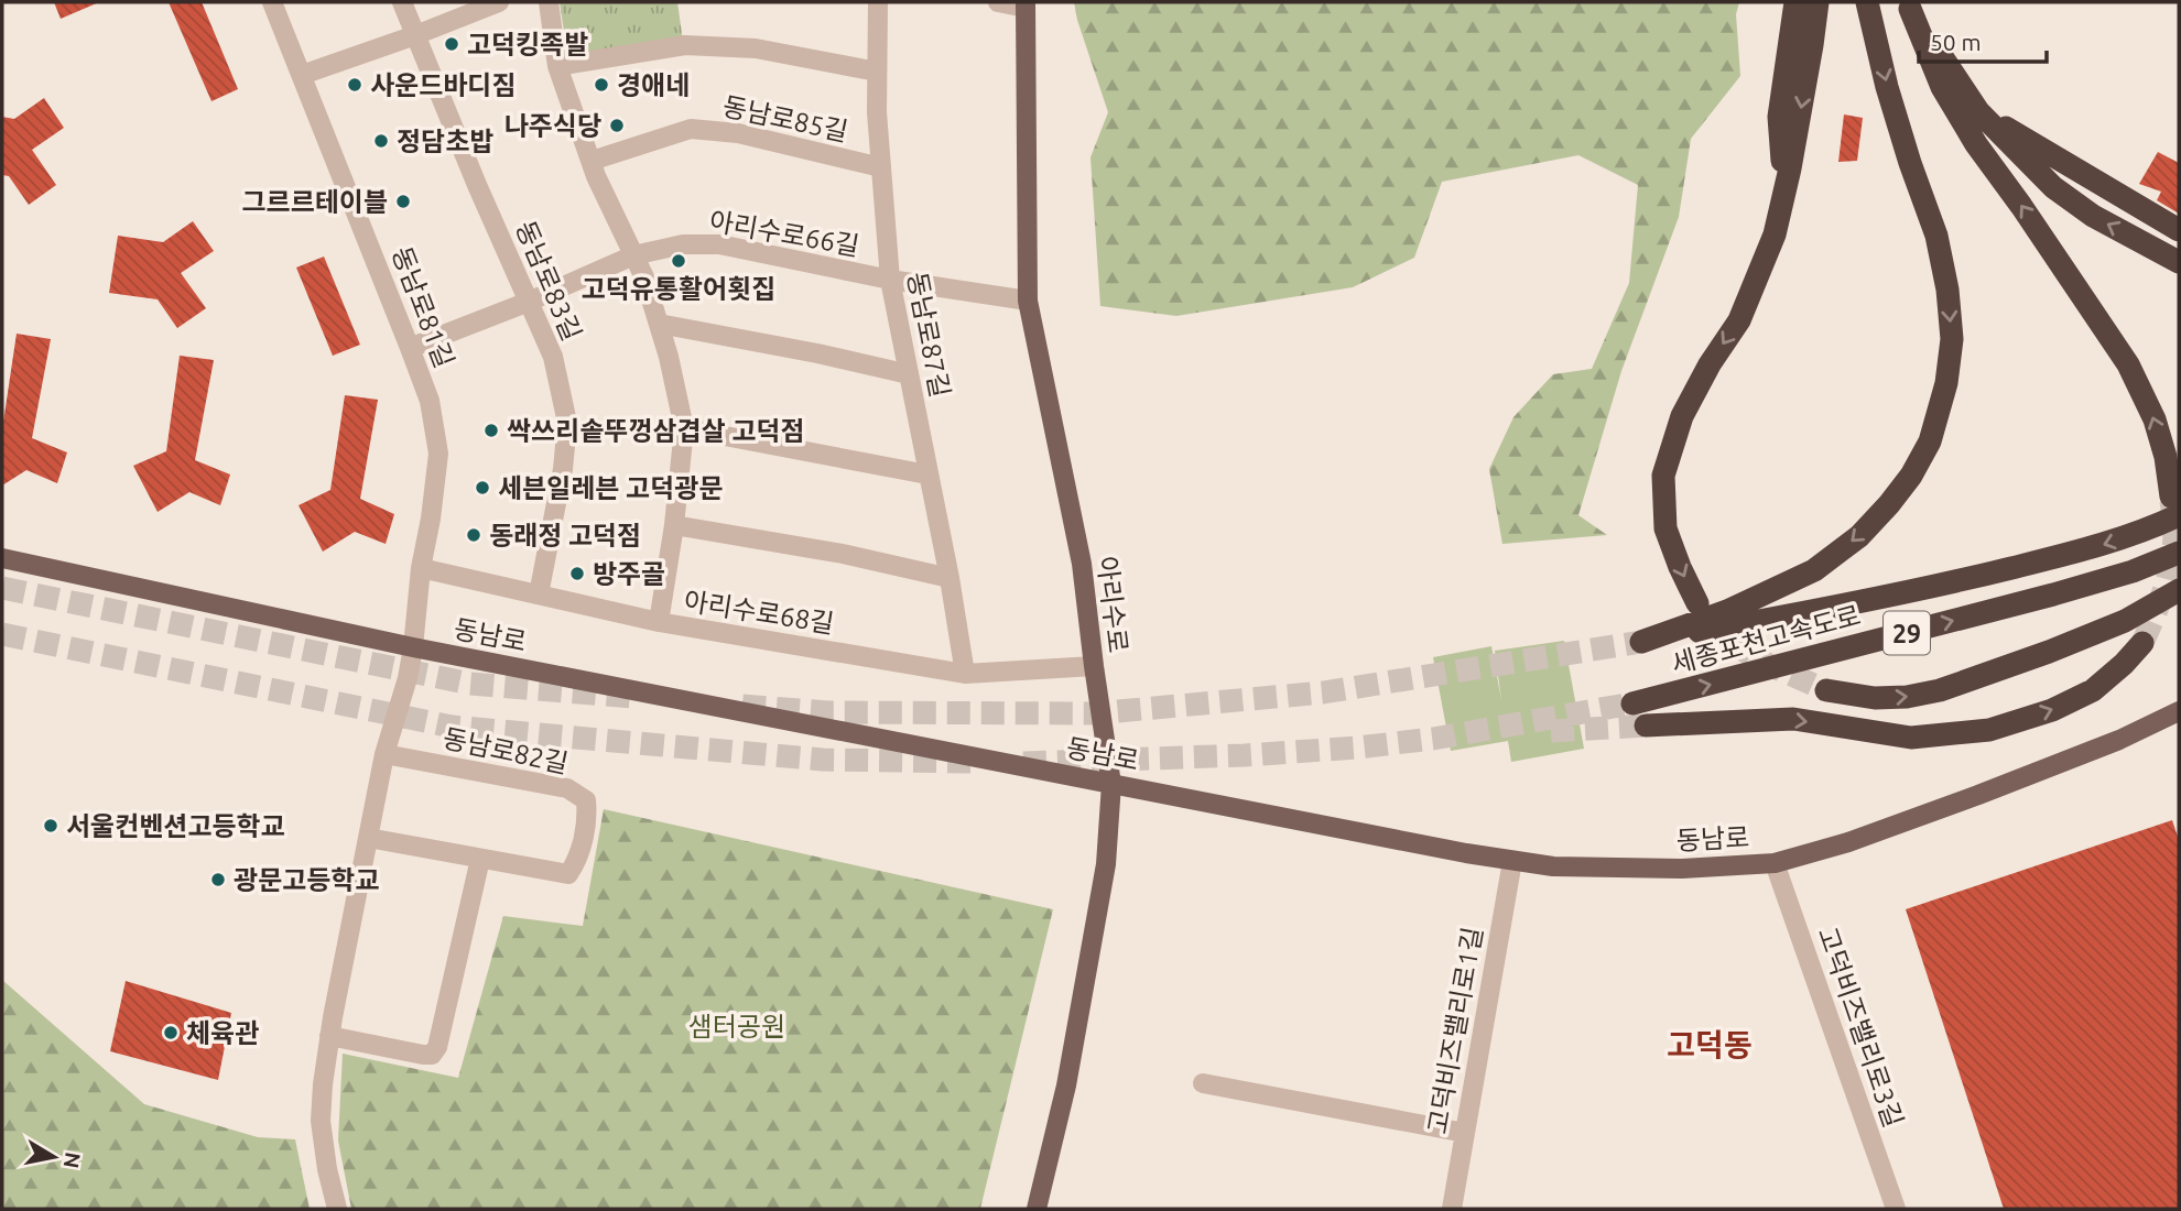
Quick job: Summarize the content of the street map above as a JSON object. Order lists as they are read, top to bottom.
{
  "streets": {
    "highway": ["29", "세종포천고속도로"],
    "main road": ["아리수로", "동남로"],
    "street": [
      "동남로85길",
      "아리수로66길",
      "동남로83길",
      "동남로81길",
      "동남로87길",
      "아리수로68길",
      "동남로82길",
      "고덕비즈밸리로3길",
      "고덕비즈밸리로1길"
    ]
  },
  "crossings": [
    ["동남로85길", "동남로87길"],
    ["아리수로66길", "동남로83길"],
    ["아리수로66길", "동남로81길"],
    ["아리수로66길", "동남로87길"],
    ["아리수로66길", "아리수로"],
    ["동남로83길", "아리수로68길"],
    ["동남로81길", "아리수로68길"],
    ["동남로81길", "동남로"],
    ["동남로87길", "아리수로68길"],
    ["아리수로", "아리수로68길"],
    ["아리수로", "동남로"],
    ["동남로", "고덕비즈밸리로3길"],
    ["동남로", "고덕비즈밸리로1길"]
  ],
  "districts": ["고덕동"],
  "parks": ["샘터공원"],
  "places": [
    "고덕킹족발",
    "사운드바디짐",
    "경애네",
    "나주식당",
    "정담초밥",
    "그르르테이블",
    "고덕유통활어횟집",
    "싹쓰리솥뚜껑삼겹살 고덕점",
    "세븐일레븐 고덕광문",
    "동래정 고덕점",
    "방주골",
    "서울컨벤션고등학교",
    "광문고등학교",
    "체육관"
  ],
  "scale_bar": "50 m",
  "north": "right"
}
